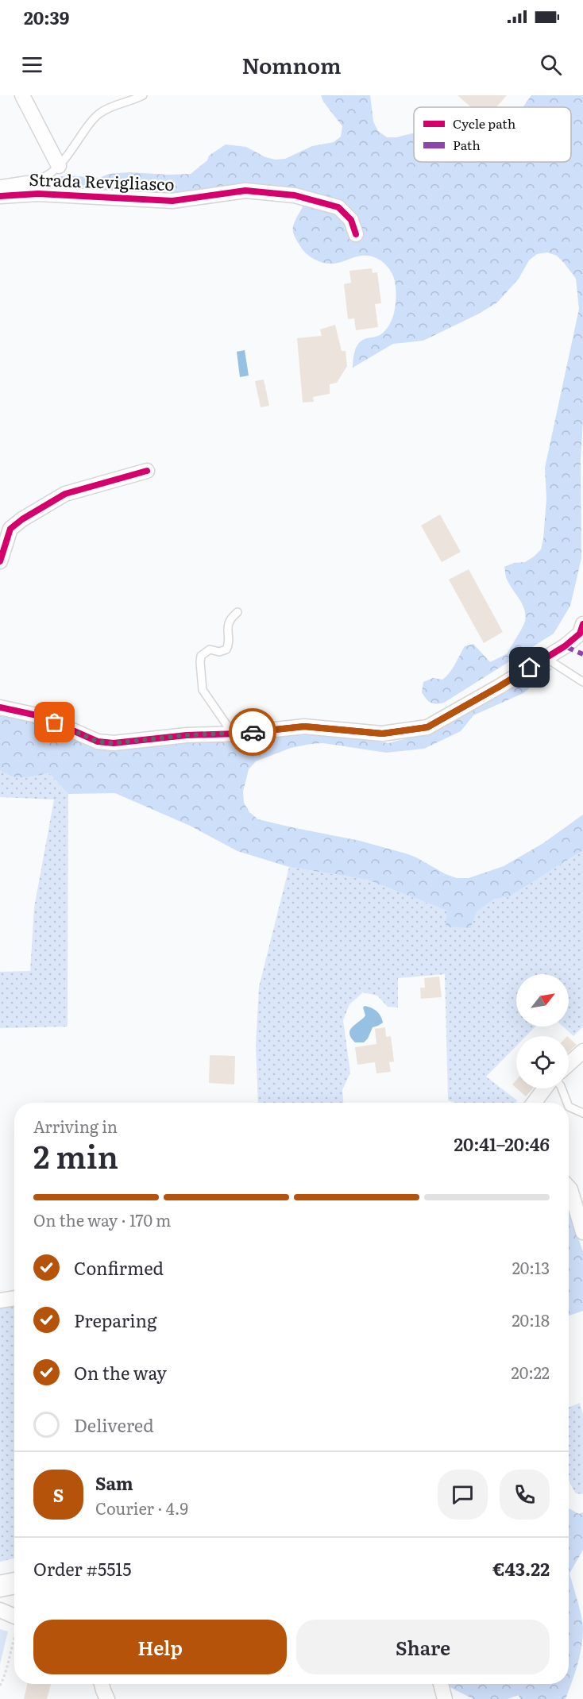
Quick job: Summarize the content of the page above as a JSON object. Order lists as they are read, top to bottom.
{
  "streets": {
    "street": ["Strada Revigliasco"]
  },
  "legend": ["Cycle path", "Path"],
  "north": "top right",
  "page": {
    "status": "20:39",
    "header": "Nomnom",
    "heading": ["2 min", "Arriving in", "20:41–20:46"],
    "panel": [
      "Sam",
      "Courier · 4.9",
      "Order #5515",
      "€43.22"
    ],
    "bar": "On the way · 170 m",
    "list": [
      ["Confirmed", "20:13"],
      ["Preparing", "20:18"],
      ["On the way", "20:22"],
      "Delivered"
    ],
    "round": "S",
    "buttons": ["Help", "Share"]
  }
}
